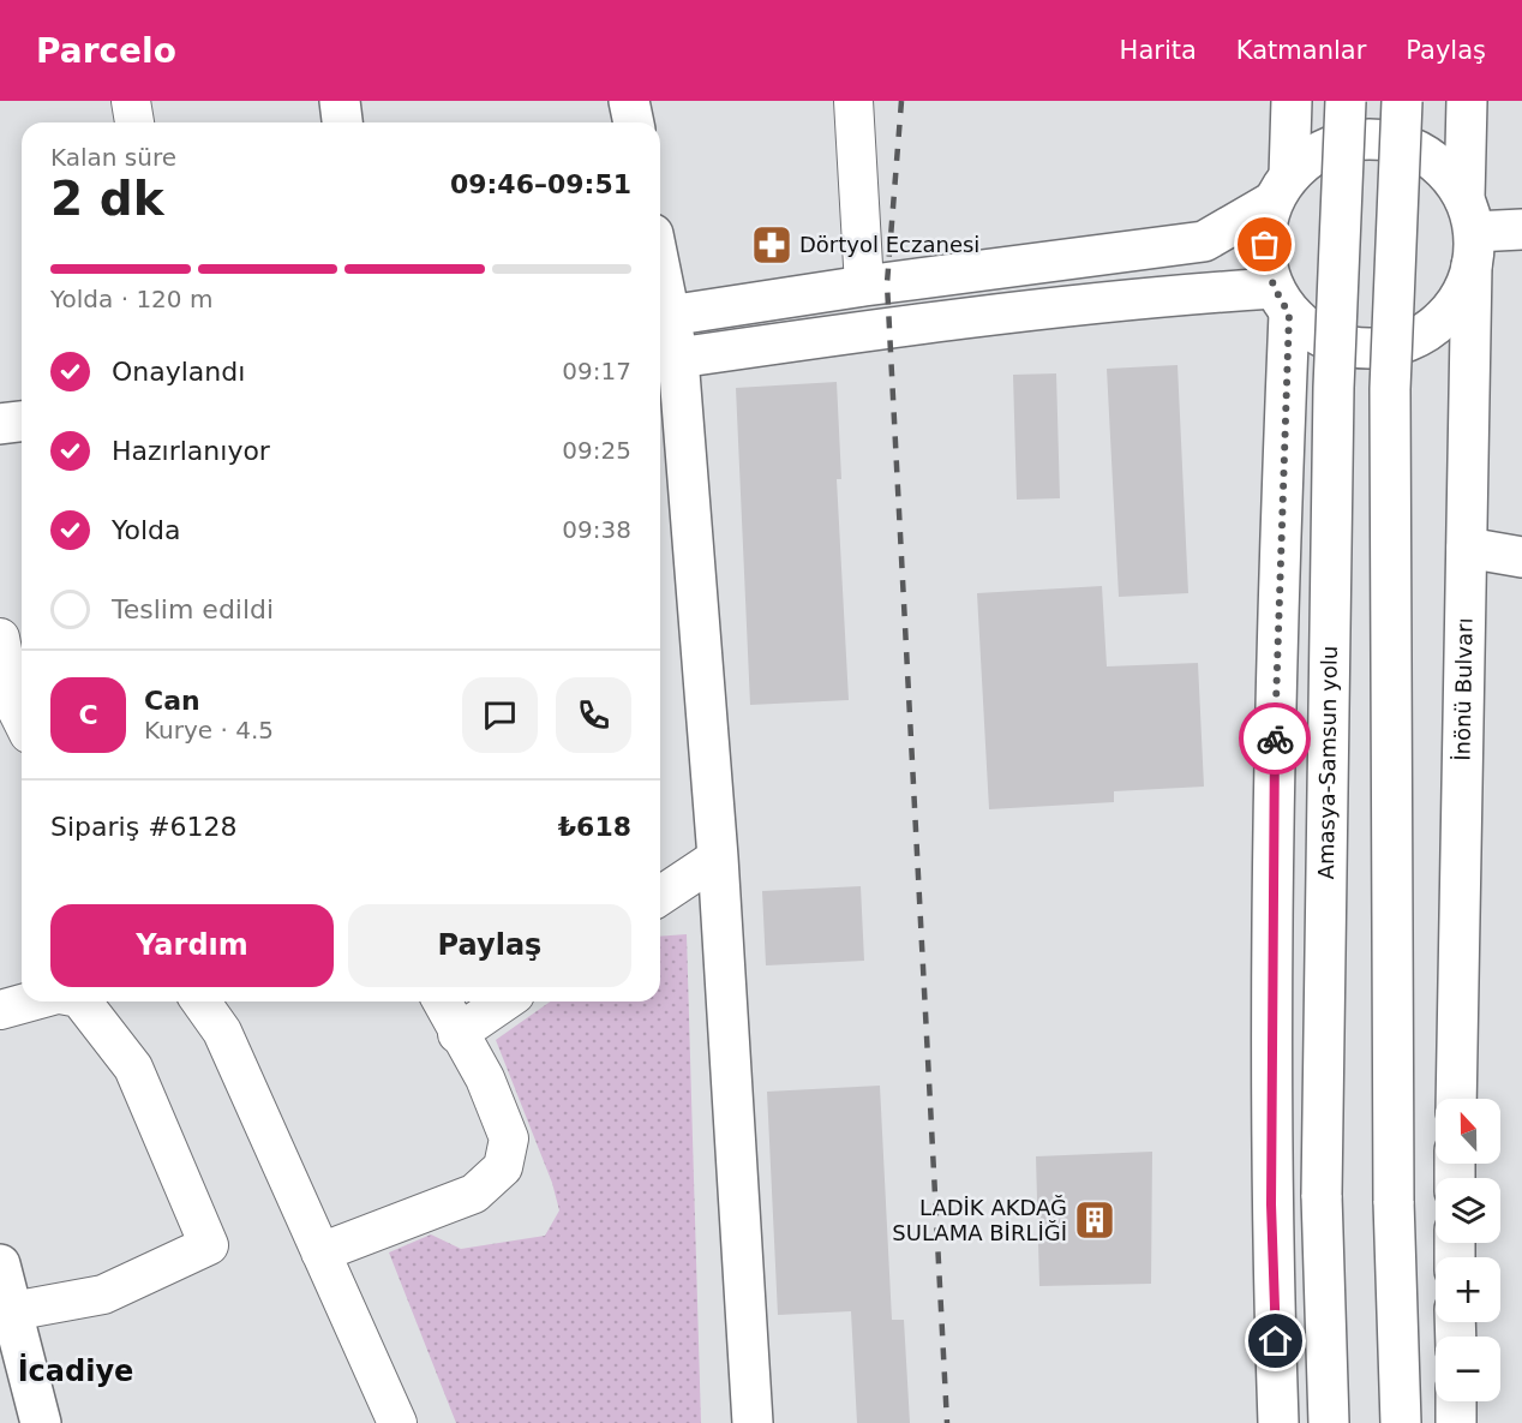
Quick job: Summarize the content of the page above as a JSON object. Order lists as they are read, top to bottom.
{
  "streets": {
    "main road": ["İnönü Bulvarı", "Amasya-Samsun yolu"]
  },
  "districts": ["İcadiye"],
  "places": {
    "pharmacy": ["Dörtyol Eczanesi"],
    "building": ["LADİK AKDAĞ SULAMA BİRLİĞİ"]
  },
  "north": "top",
  "page": {
    "header": "Parcelo",
    "nav": ["Harita", "Katmanlar", "Paylaş"],
    "heading": ["2 dk", "Kalan süre", "09:46–09:51"],
    "panel": [
      "Can",
      "Kurye · 4.5",
      "Sipariş #6128",
      "₺618"
    ],
    "bar": "Yolda · 120 m",
    "list": [
      ["Onaylandı", "09:17"],
      ["Hazırlanıyor", "09:25"],
      ["Yolda", "09:38"],
      "Teslim edildi"
    ],
    "round": "C",
    "buttons": ["Yardım", "Paylaş"],
    "map_buttons": ["+", "−"]
  }
}
